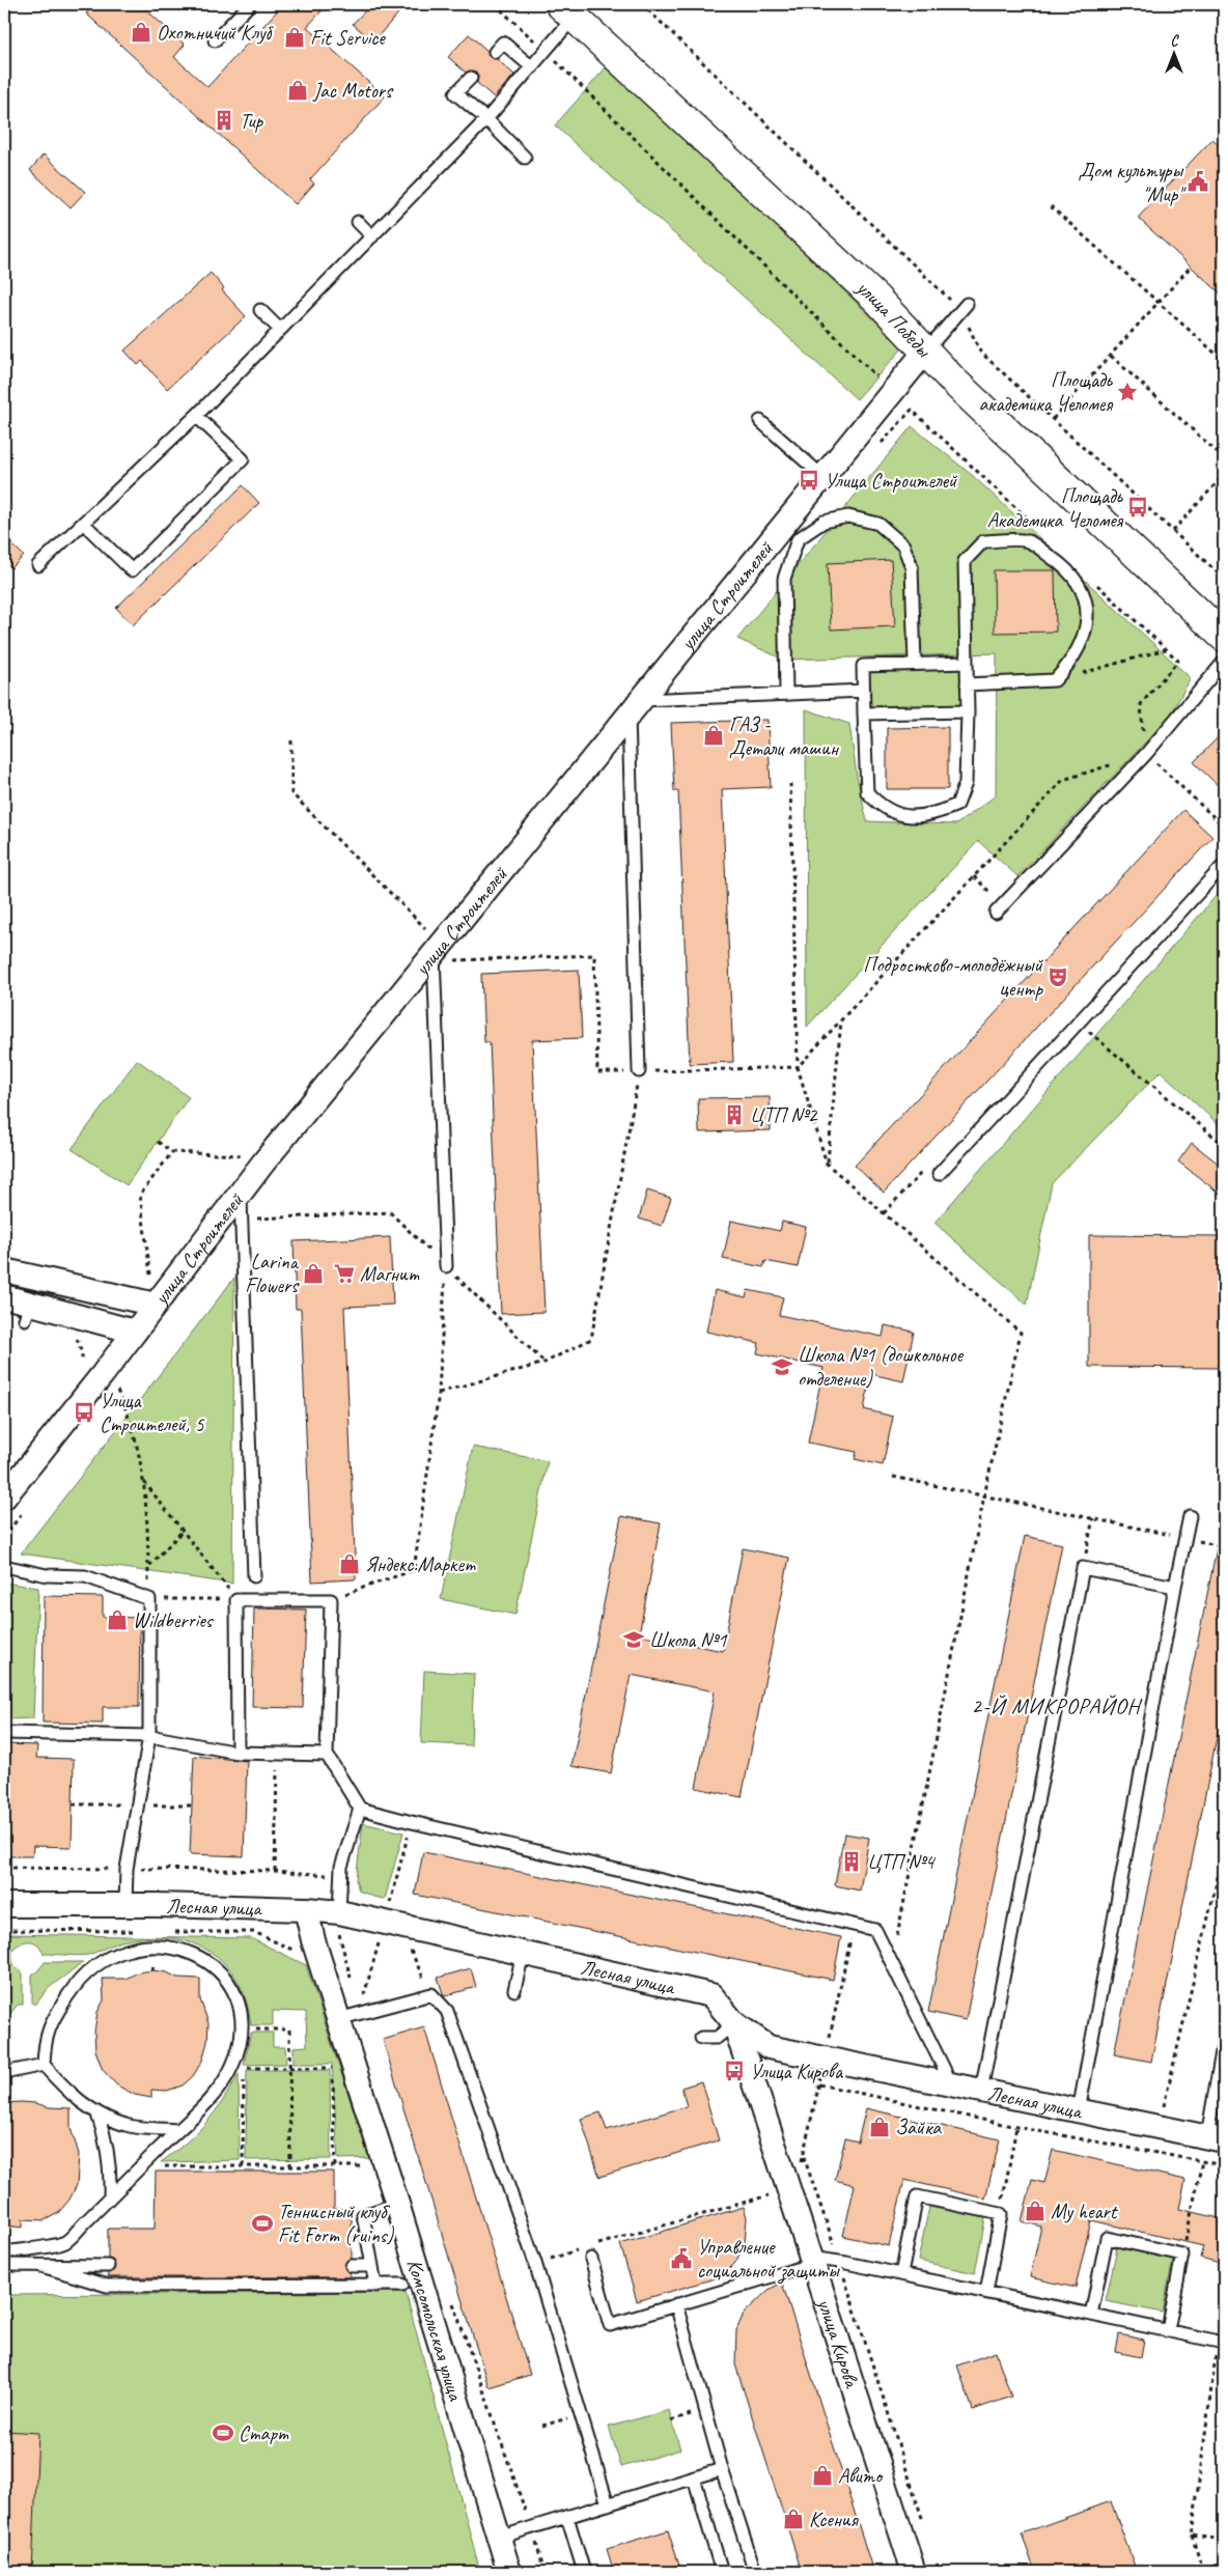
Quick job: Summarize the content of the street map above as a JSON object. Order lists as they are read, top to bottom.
{
  "streets": {
    "street": [
      "улица Победы",
      "улица Строителей",
      "Лесная улица",
      "Комсомольская улица",
      "улица Кирова"
    ]
  },
  "crossings": [
    ["улица Победы", "улица Строителей"],
    ["Лесная улица", "Комсомольская улица"],
    ["Лесная улица", "улица Кирова"]
  ],
  "districts": ["2-Й МИКРОРАЙОН"],
  "places": {
    "shop": [
      "Охотничий Клуб",
      "Fit Service",
      "Jac Motors",
      "ГАЗ - Детали машин",
      "Larina Flowers",
      "Яндекс.Маркет",
      "Wildberries",
      "Зайка",
      "My heart",
      "Авито",
      "Ксения"
    ],
    "building": ["Тир", "ЦТП №2", "ЦТП №4"],
    "public building": ["Дом культуры \"Мир\"", "Управление социальной защиты"],
    "place": ["Площадь академика Челомея"],
    "bus stop": [
      "Улица Строителей",
      "Площадь Академика Челомея",
      "Улица Строителей, 5",
      "Улица Кирова"
    ],
    "theatre": ["Подростково-молодёжный центр"],
    "supermarket": ["Магнит"],
    "school or university": ["Школа №1 (дошкольное отделение)", "Школа №1"],
    "sports": ["Теннисный клуб Fit Form (ruins)", "Старт"]
  },
  "north": "top"
}
